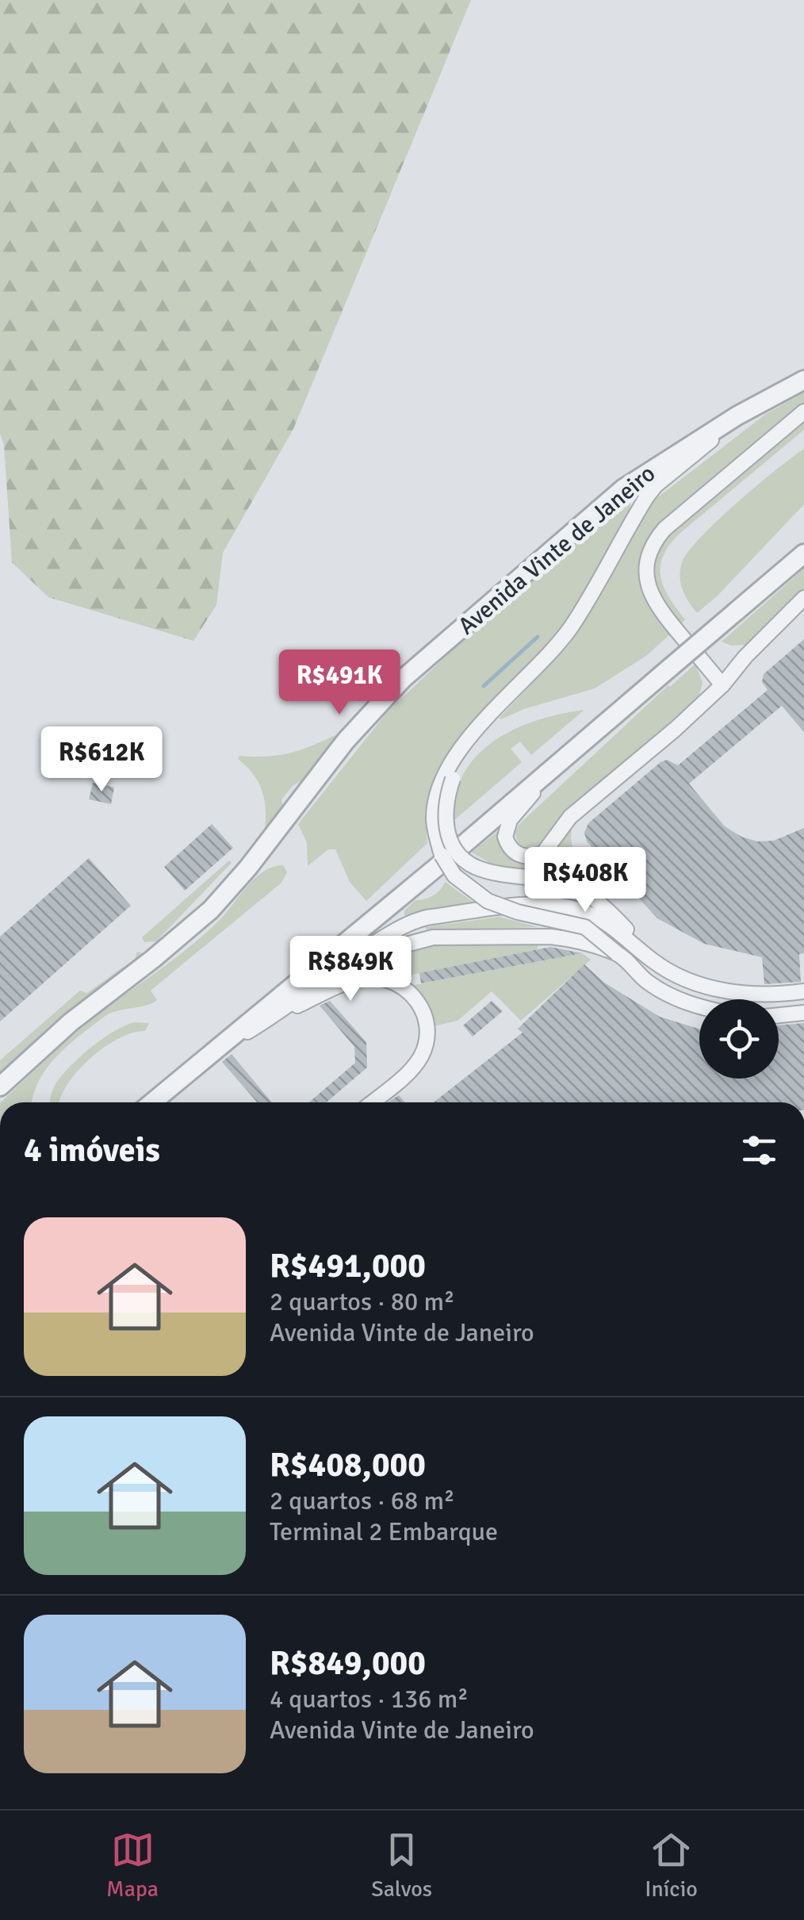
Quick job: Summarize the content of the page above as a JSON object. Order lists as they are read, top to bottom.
{
  "streets": {
    "street": ["Avenida Vinte de Janeiro"]
  },
  "page": {
    "price": [
      "R$491K",
      "R$612K",
      "R$408K",
      "R$849K"
    ],
    "heading": "4 imóveis",
    "list": [
      {
        "name": "R$491,000",
        "note": "2 quartos · 80 m² · Avenida Vinte de Janeiro"
      },
      {
        "name": "R$408,000",
        "note": "2 quartos · 68 m² · Terminal 2 Embarque"
      },
      {
        "name": "R$849,000",
        "note": "4 quartos · 136 m² · Avenida Vinte de Janeiro"
      }
    ],
    "tabs": ["Mapa", "Salvos", "Início"]
  }
}
